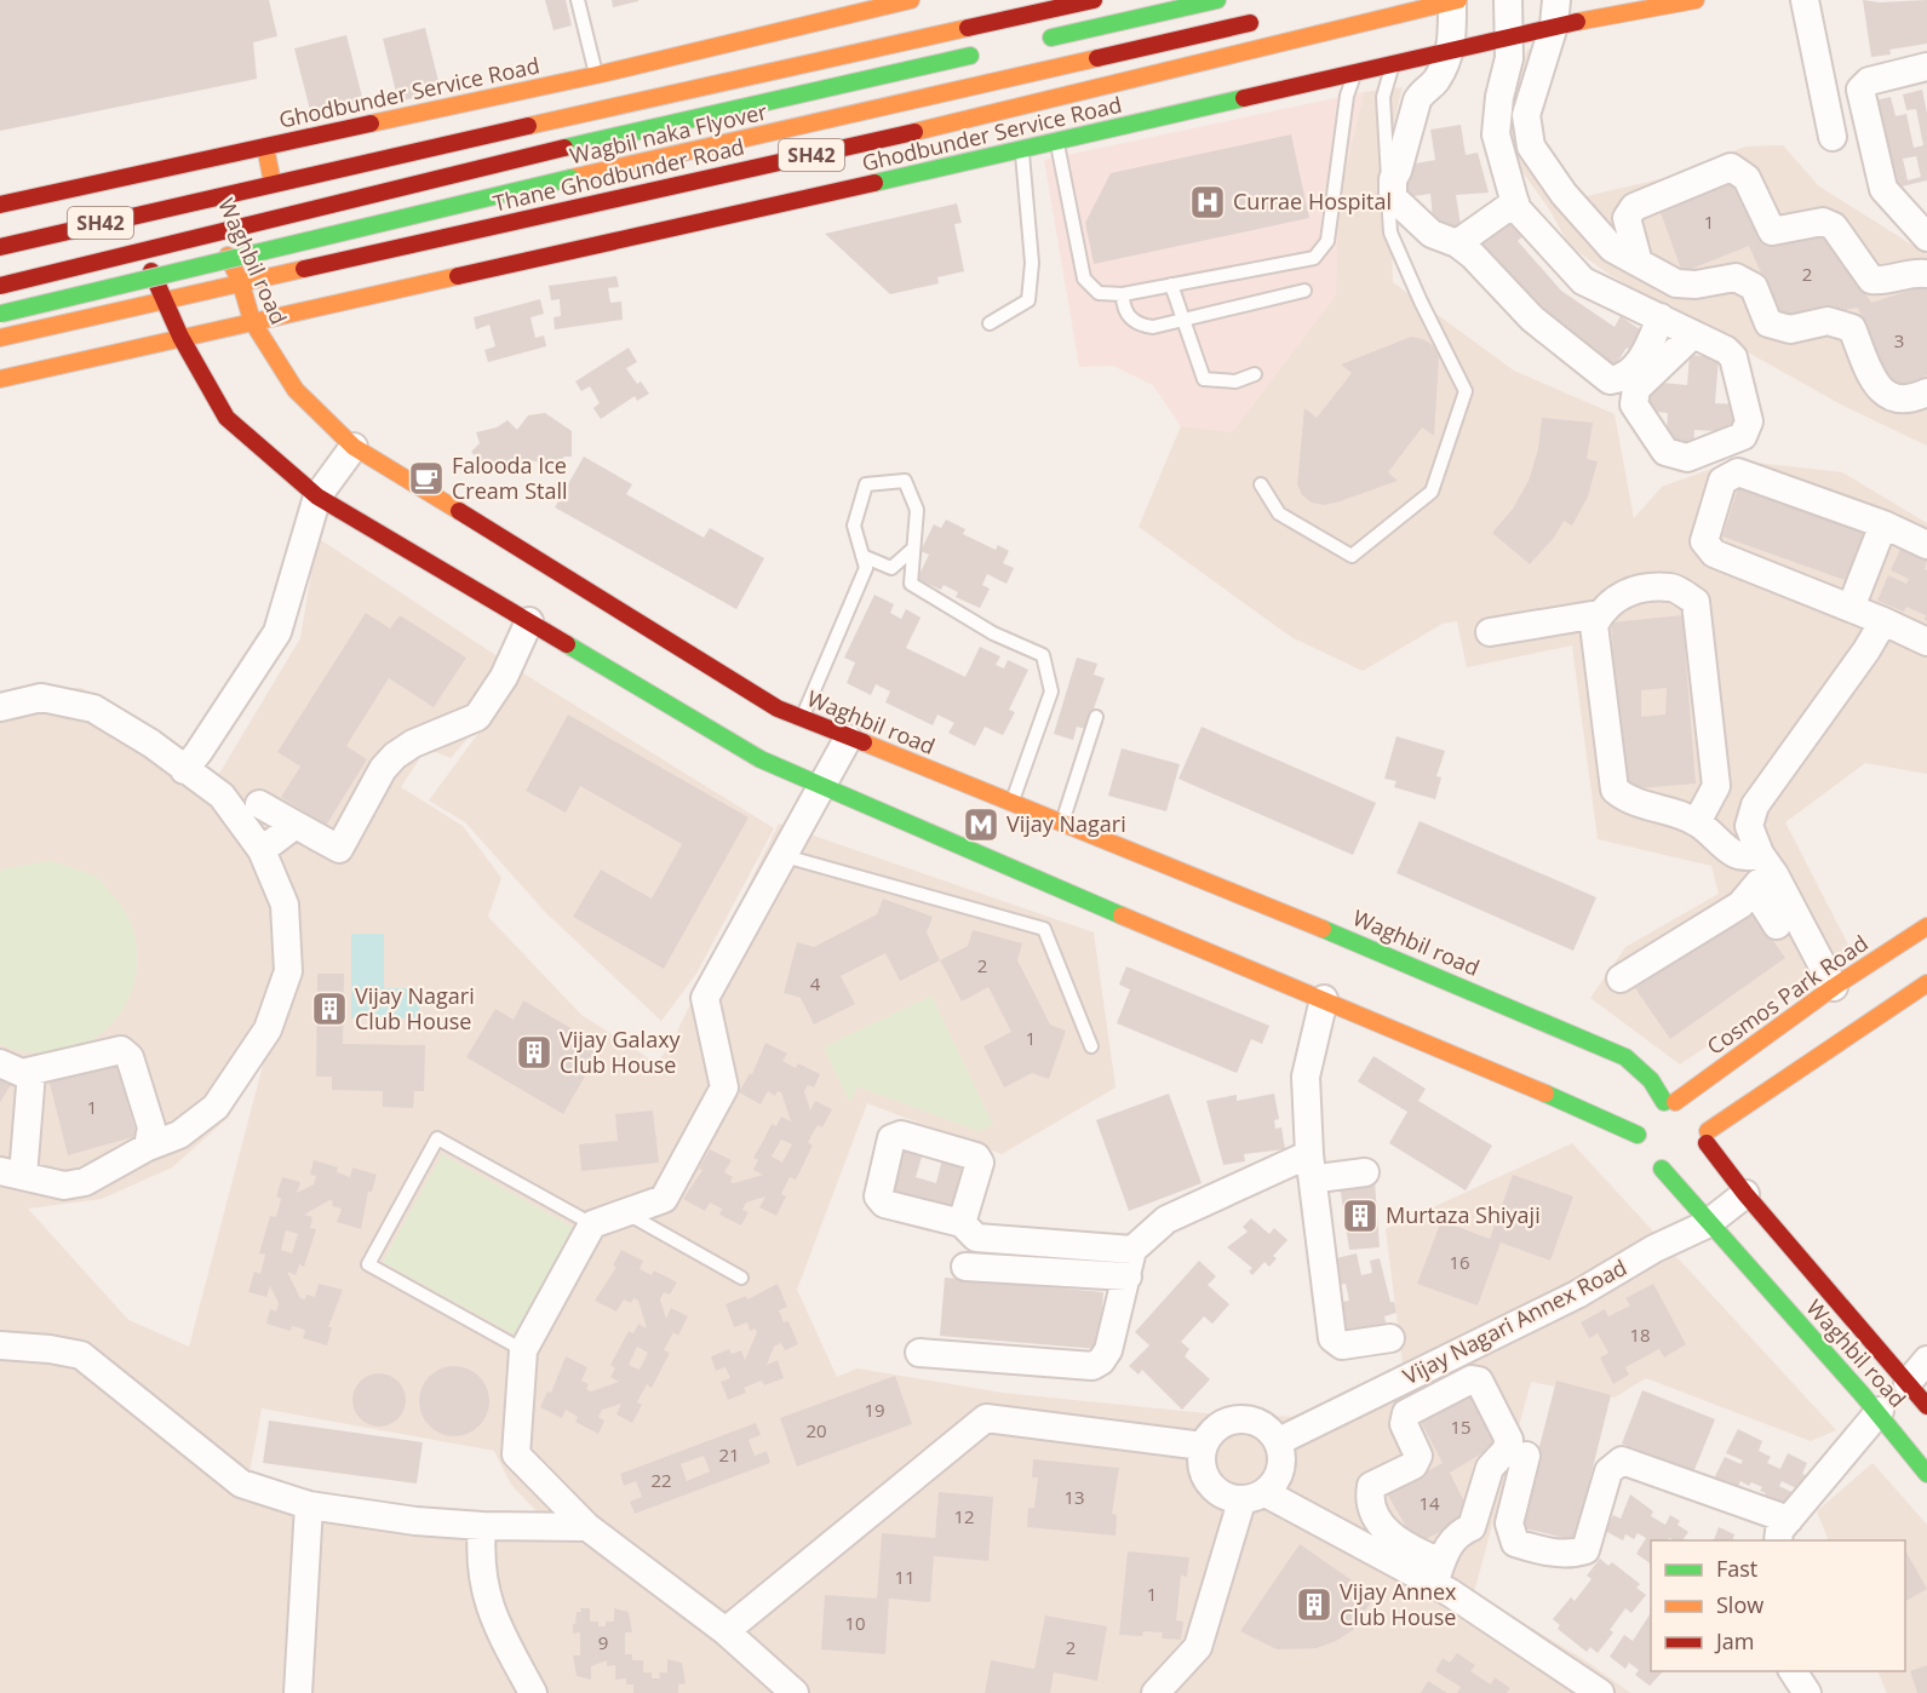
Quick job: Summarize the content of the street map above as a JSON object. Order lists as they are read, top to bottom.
{
  "streets": {
    "main road": [
      "Ghodbunder Service Road",
      "Wagbil naka Flyover",
      "SH42",
      "Thane Ghodbunder Road",
      "Waghbil road",
      "Cosmos Park Road"
    ],
    "street": ["Vijay Nagari Annex Road"]
  },
  "crossings": [
    ["Ghodbunder Service Road", "SH42"],
    ["Ghodbunder Service Road", "Waghbil road"],
    ["SH42", "Waghbil road"],
    ["Thane Ghodbunder Road", "Waghbil road"],
    ["Waghbil road", "Cosmos Park Road"],
    ["Waghbil road", "Vijay Nagari Annex Road"]
  ],
  "places": {
    "hospital": ["Currae Hospital"],
    "cafe": ["Falooda Ice Cream Stall"],
    "metro station": ["Vijay Nagari"],
    "building": [
      "Vijay Nagari Club House",
      "Vijay Galaxy Club House",
      "Murtaza Shiyaji",
      "Vijay Annex Club House"
    ]
  },
  "house_numbers": [
    "1",
    "2",
    "3",
    "2",
    "4",
    "1",
    "1",
    "16",
    "18",
    "19",
    "15",
    "20",
    "21",
    "22",
    "13",
    "14",
    "12",
    "11",
    "1",
    "10",
    "9",
    "2"
  ],
  "legend": ["Fast", "Slow", "Jam"]
}
